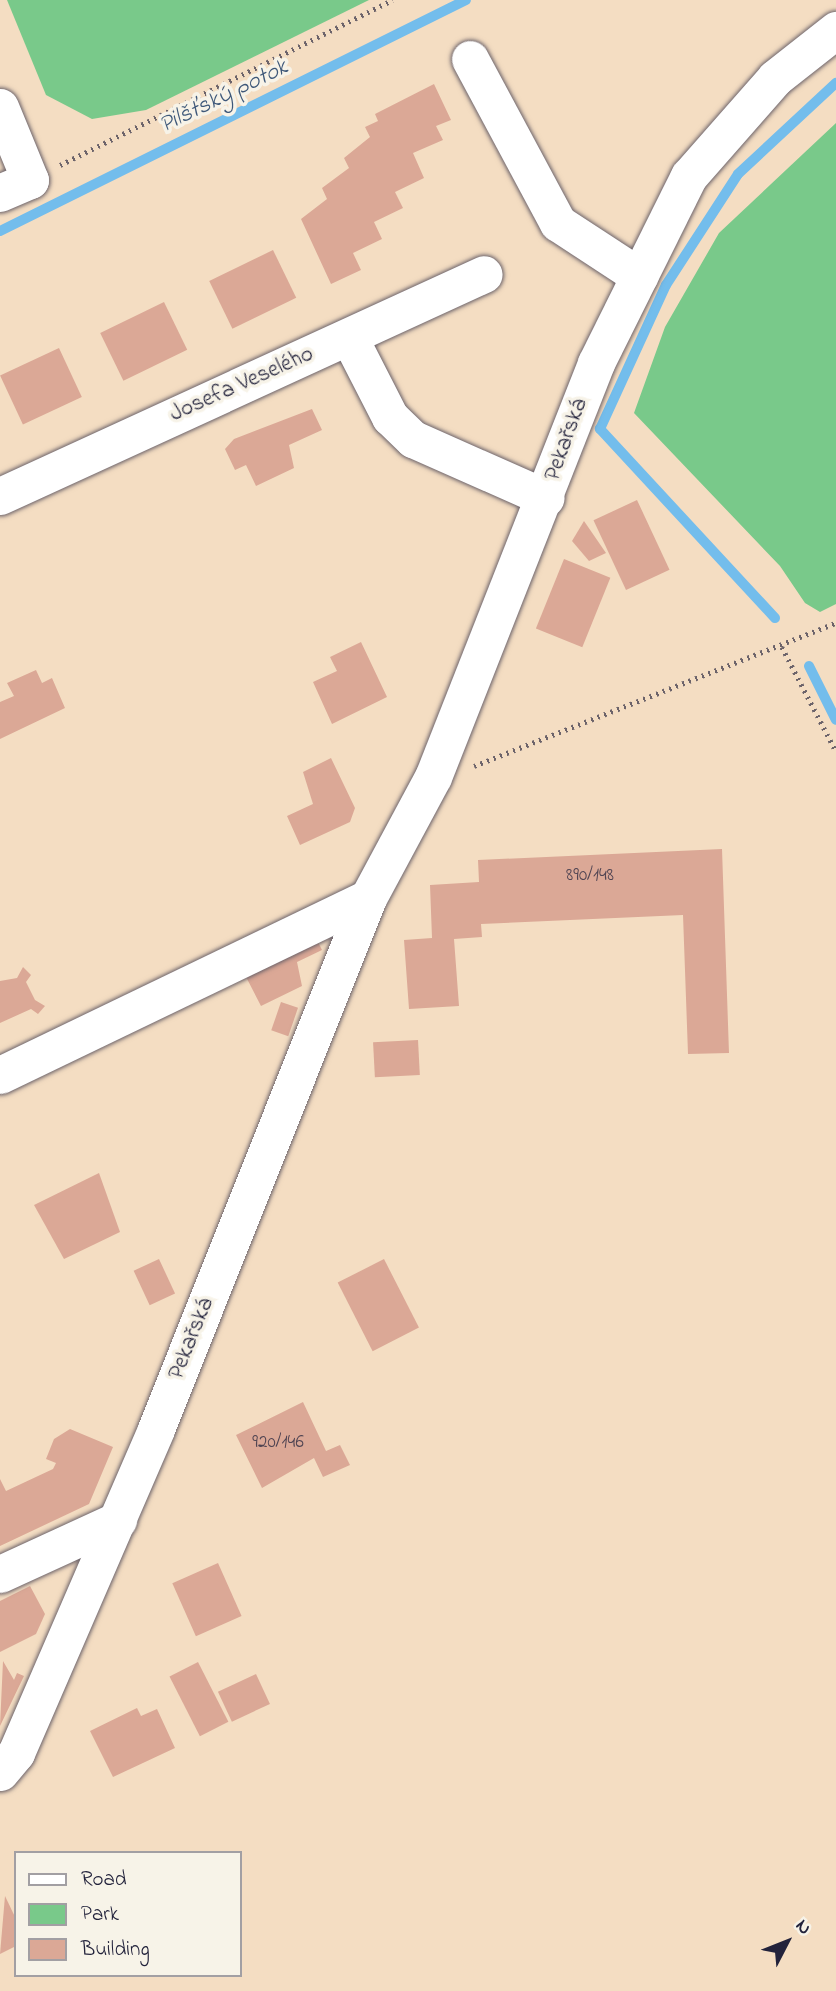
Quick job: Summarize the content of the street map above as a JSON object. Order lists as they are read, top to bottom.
{
  "streets": {
    "street": ["Josefa Veselého", "Pekařská"]
  },
  "water": ["Pilšťský potok"],
  "house_numbers": ["890/148", "920/146"],
  "legend": ["Road", "Park", "Building"],
  "north": "top right"
}
